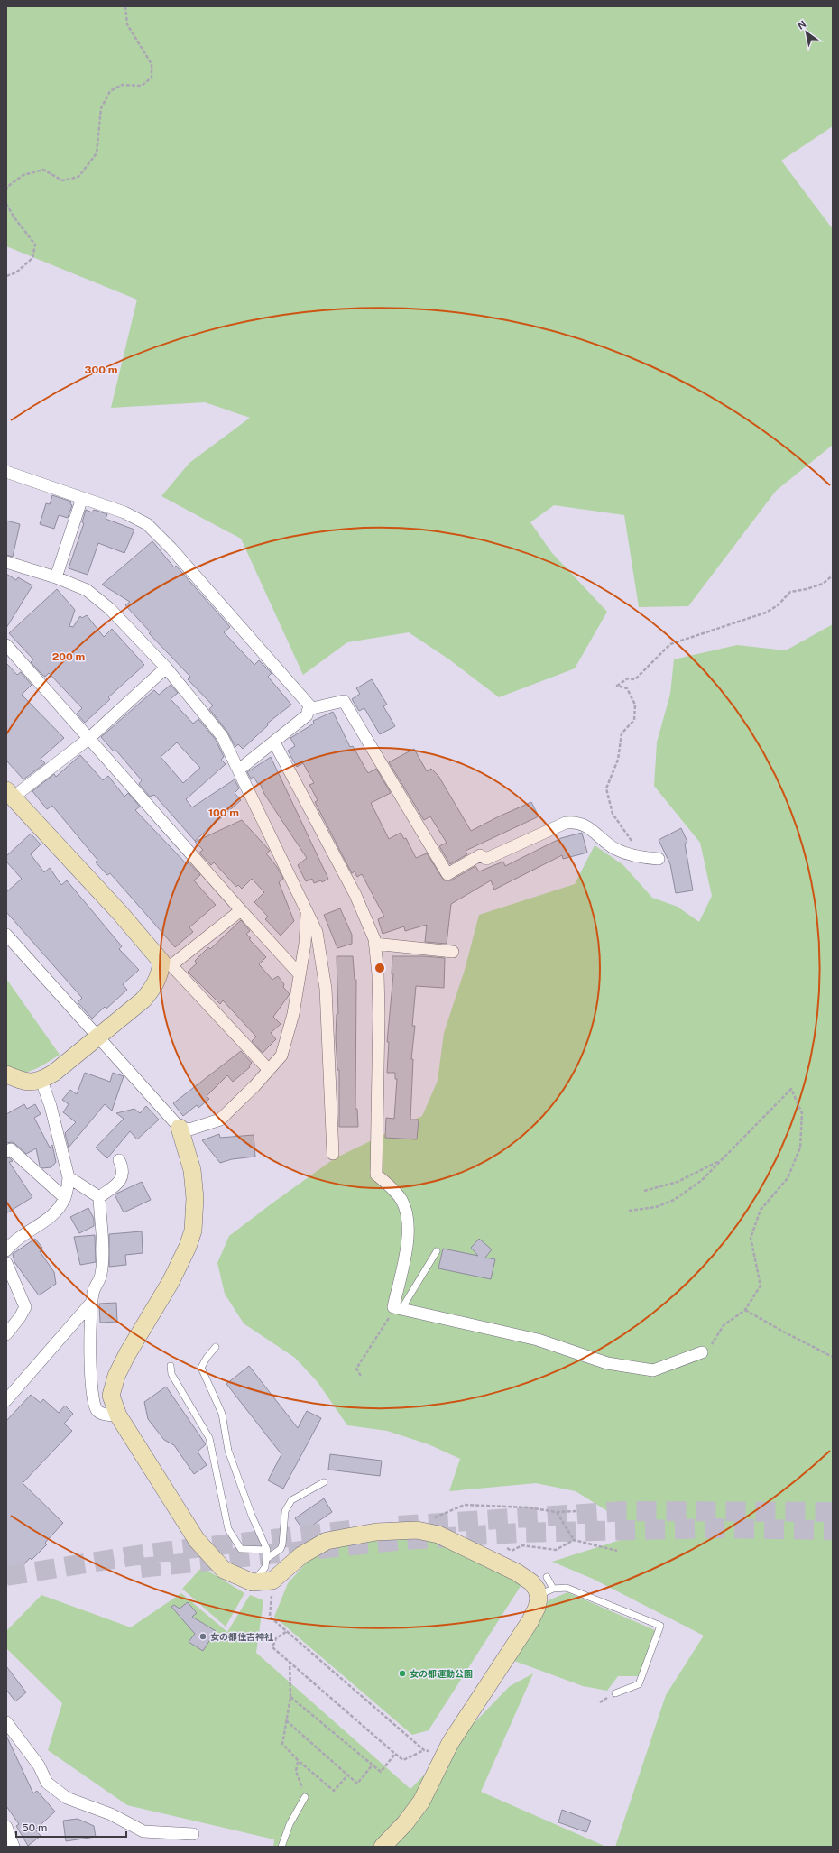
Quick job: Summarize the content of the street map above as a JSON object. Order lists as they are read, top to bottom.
{
  "places": ["女の都住吉神社", "女の都運動公園"],
  "scale_bar": "50 m",
  "north": "top left",
  "rings": ["300 m", "200 m", "100 m"]
}
